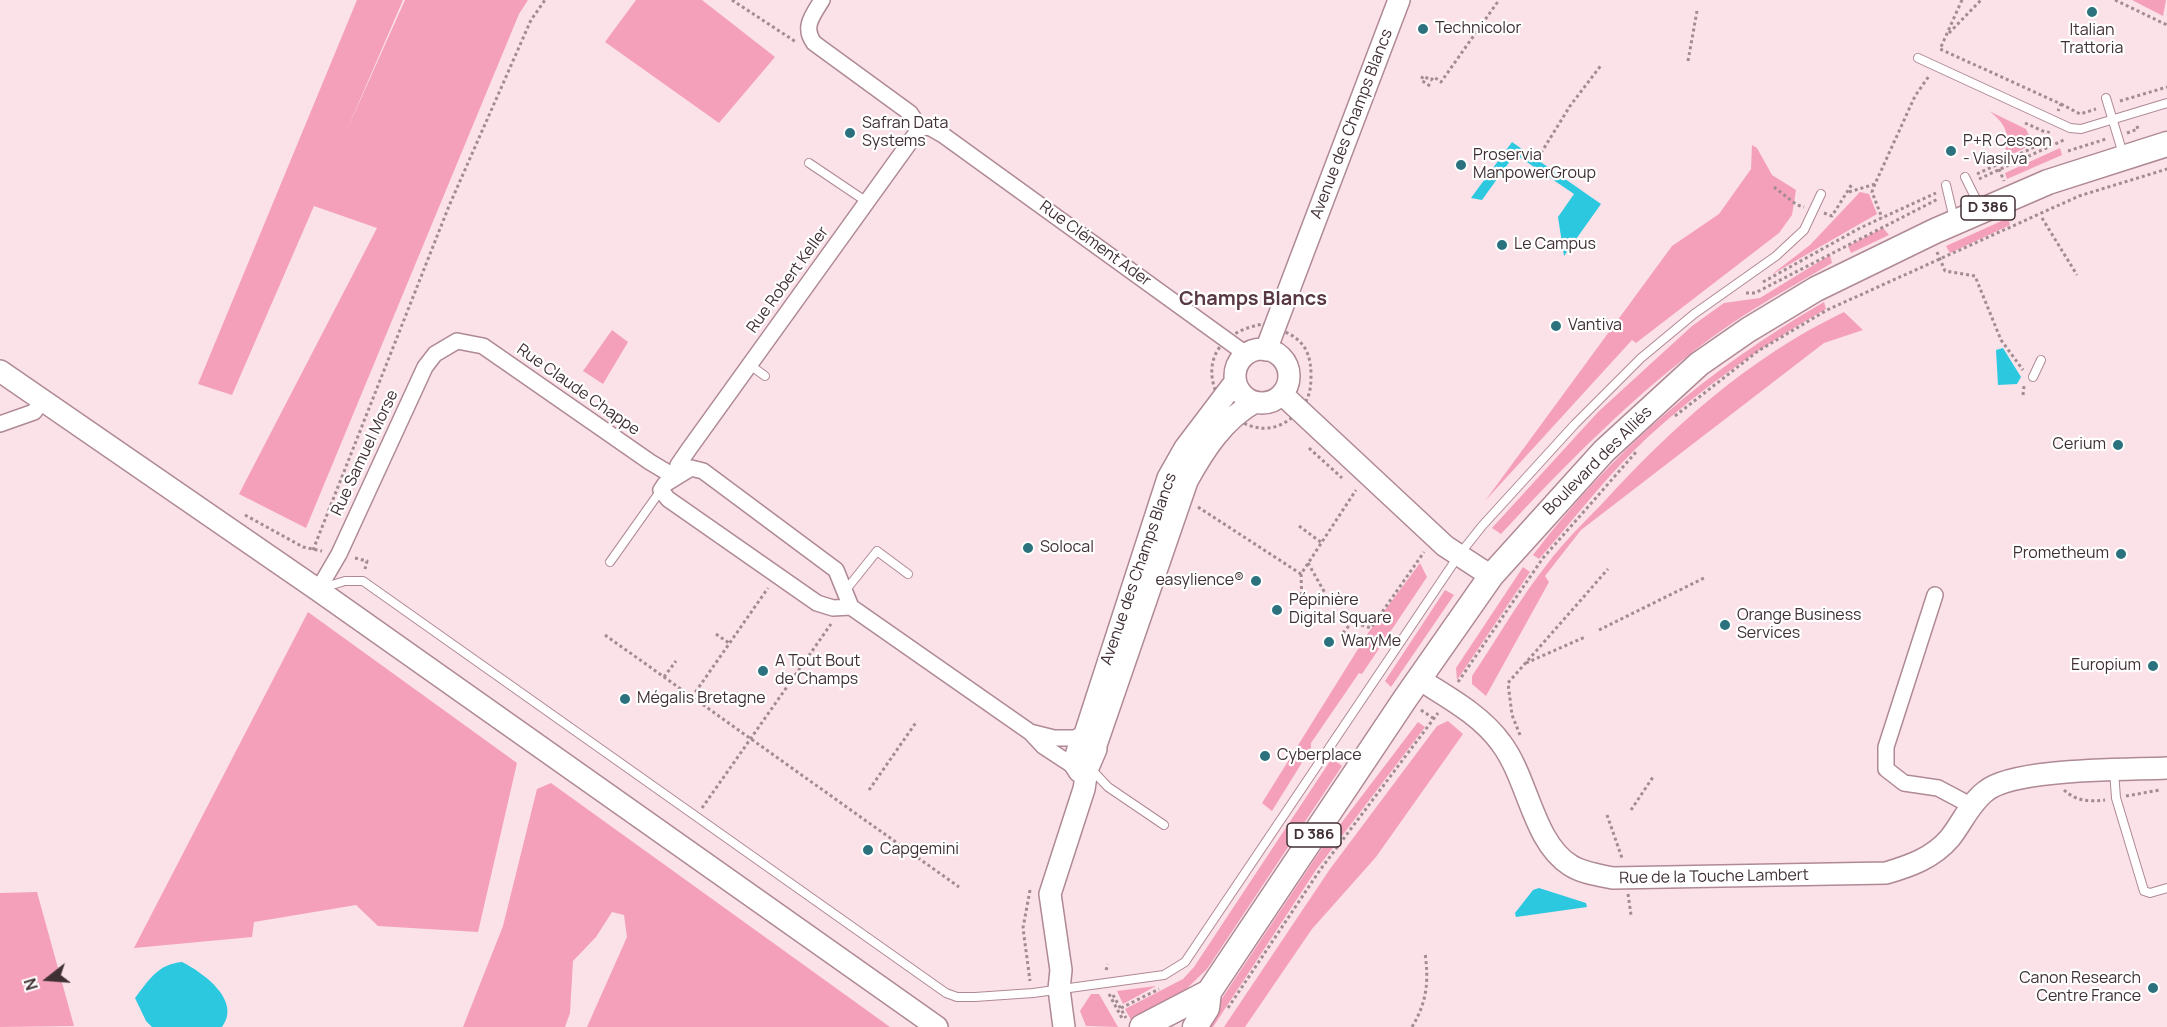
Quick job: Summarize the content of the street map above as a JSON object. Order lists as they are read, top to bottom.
{
  "streets": {
    "main road": ["D 386", "Boulevard des Alliés"],
    "street": [
      "Avenue des Champs Blancs",
      "Rue Clément Ader",
      "Rue Robert Keller",
      "Rue Claude Chappe",
      "Rue Samuel Morse",
      "Rue de la Touche Lambert"
    ]
  },
  "crossings": [
    ["Avenue des Champs Blancs", "Rue Clément Ader"],
    ["Rue Clément Ader", "Rue Robert Keller"],
    ["Rue Robert Keller", "Rue Claude Chappe"],
    ["Rue Claude Chappe", "Rue Samuel Morse"],
    ["Boulevard des Alliés", "Rue de la Touche Lambert"]
  ],
  "districts": ["Champs Blancs"],
  "places": [
    "Italian Trattoria",
    "Technicolor",
    "Safran Data Systems",
    "P+R Cesson - Viasilva",
    "Proservia ManpowerGroup",
    "Le Campus",
    "Vantiva",
    "Cerium",
    "Solocal",
    "Prometheum",
    "easylience®",
    "Pépinière Digital Square",
    "Orange Business Services",
    "WaryMe",
    "Europium",
    "A Tout Bout de Champs",
    "Mégalis Bretagne",
    "Cyberplace",
    "Capgemini",
    "Canon Research Centre France"
  ],
  "north": "left"
}
